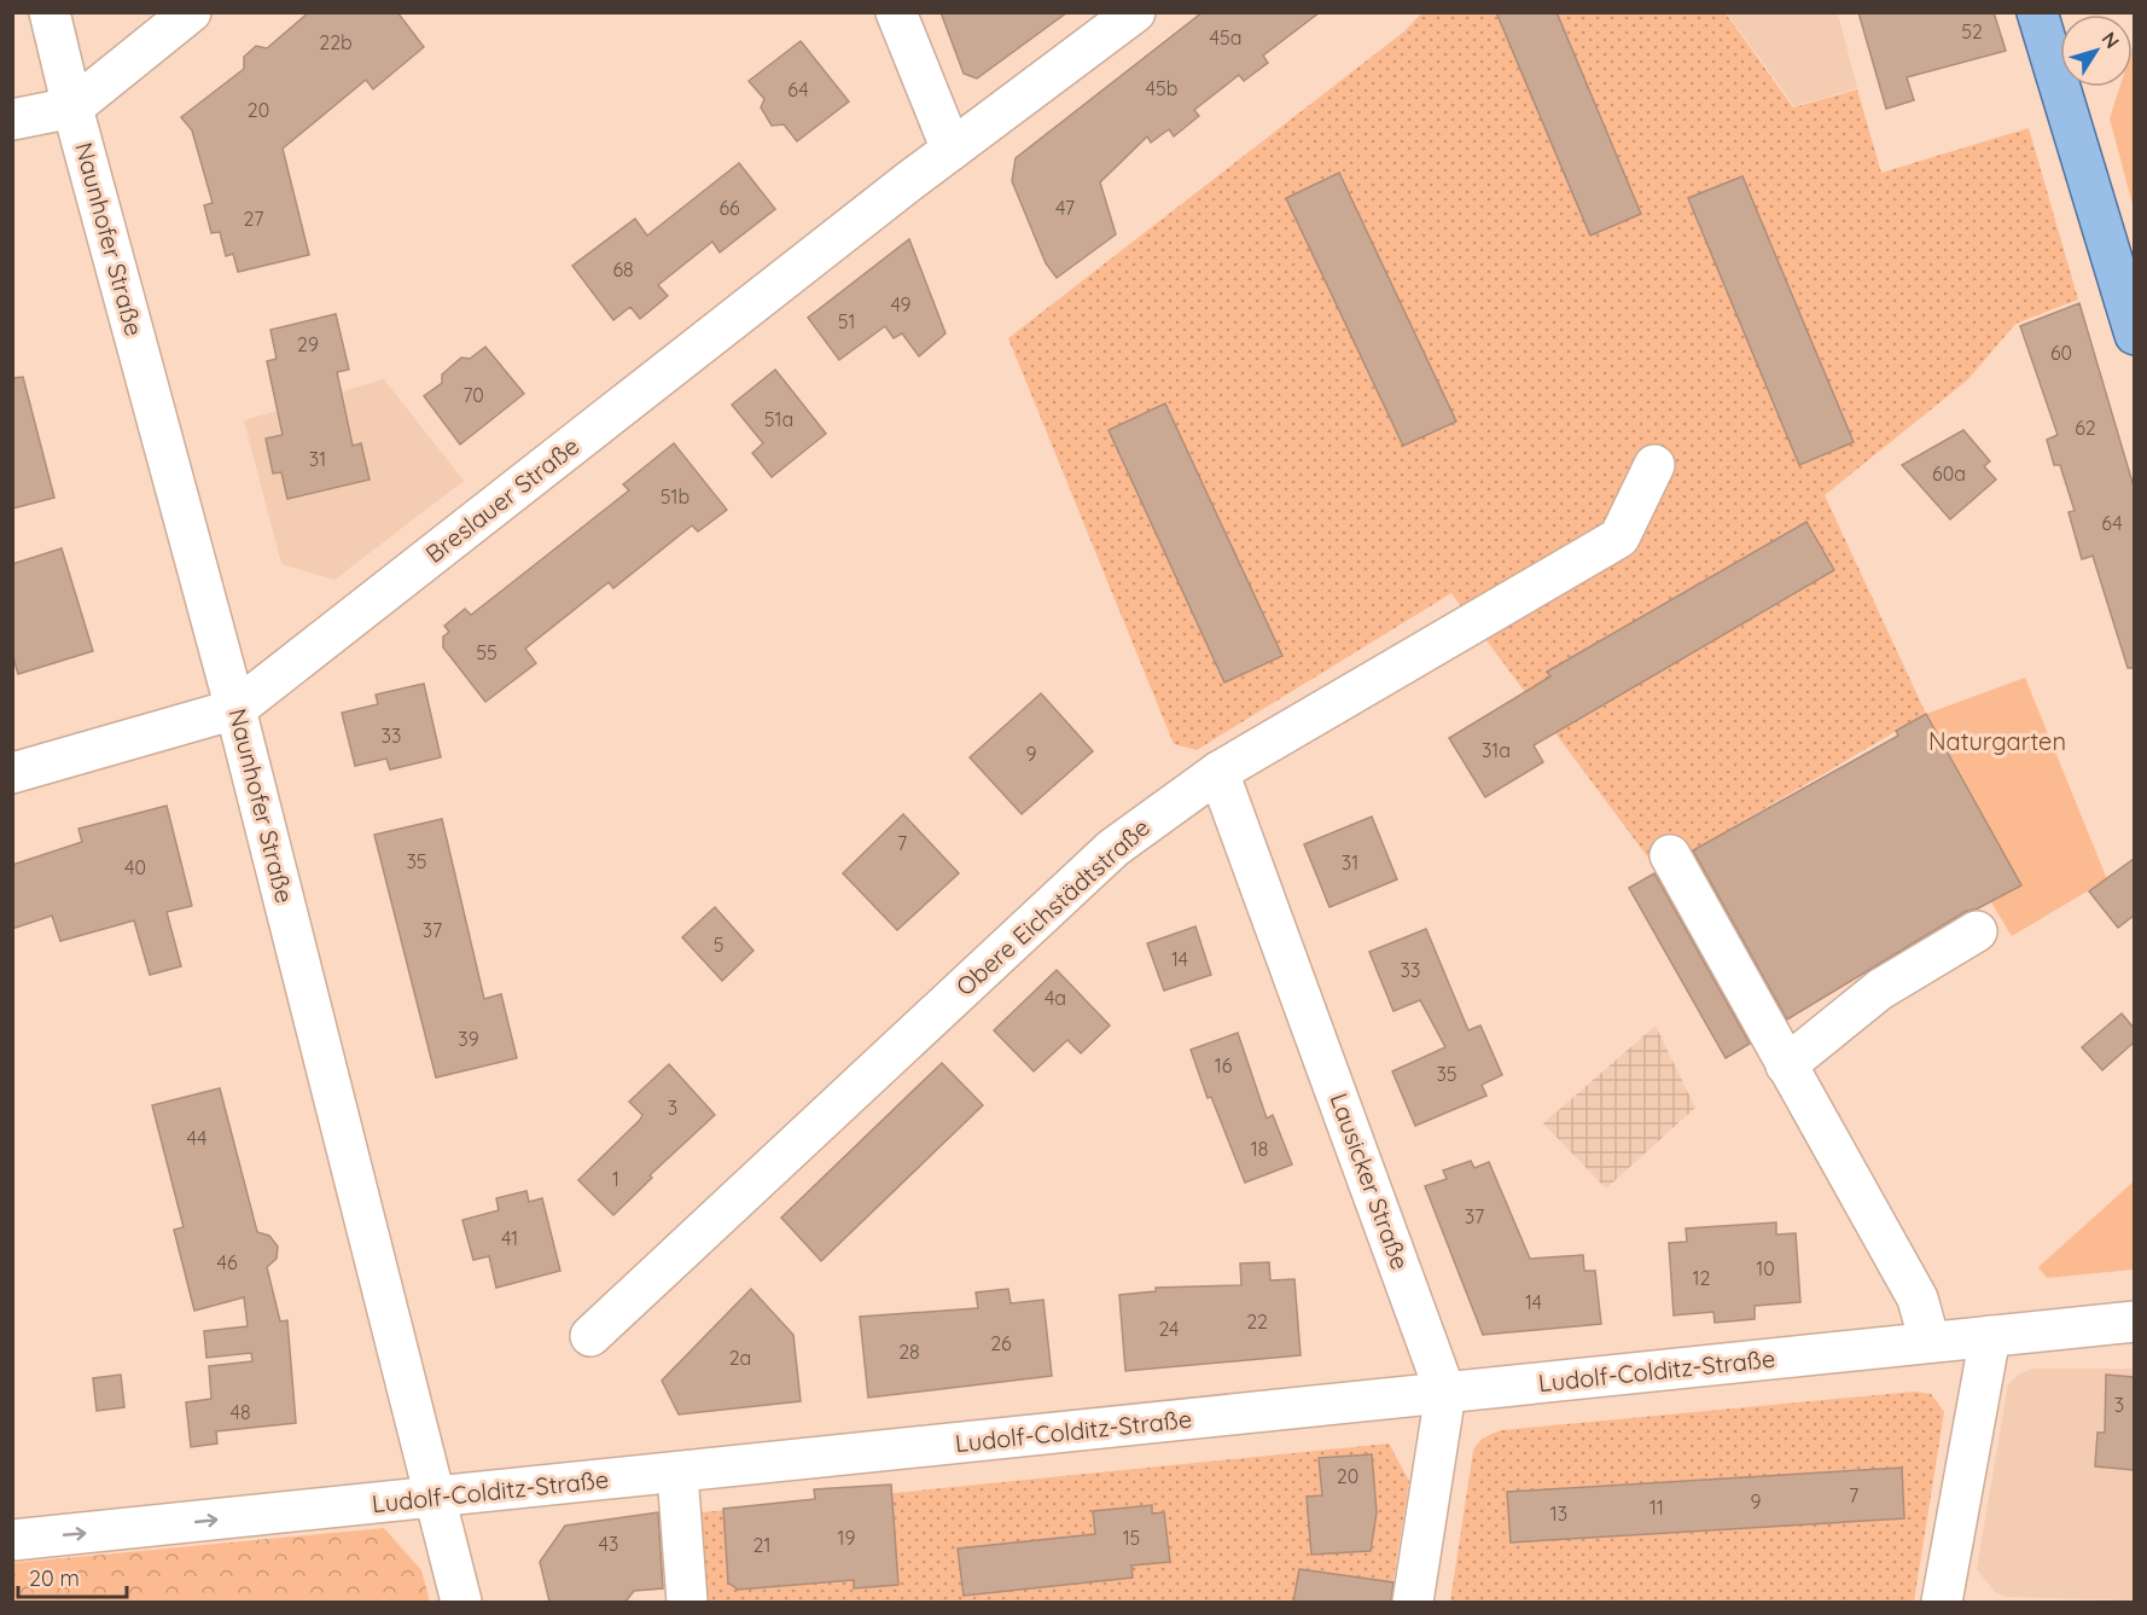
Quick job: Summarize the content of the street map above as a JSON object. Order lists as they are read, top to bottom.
{
  "streets": {
    "street": [
      "Naunhofer Straße",
      "Breslauer Straße",
      "Obere Eichstädtstraße",
      "Lausicker Straße",
      "Ludolf-Colditz-Straße"
    ]
  },
  "crossings": [
    ["Naunhofer Straße", "Breslauer Straße"],
    ["Naunhofer Straße", "Ludolf-Colditz-Straße"],
    ["Obere Eichstädtstraße", "Lausicker Straße"],
    ["Lausicker Straße", "Ludolf-Colditz-Straße"]
  ],
  "parks": ["Naturgarten"],
  "house_numbers": [
    "52",
    "45a",
    "22b",
    "45b",
    "64",
    "20",
    "66",
    "47",
    "27",
    "68",
    "49",
    "51",
    "29",
    "60",
    "70",
    "51a",
    "62",
    "31",
    "60a",
    "51b",
    "64",
    "55",
    "33",
    "31a",
    "9",
    "7",
    "35",
    "31",
    "40",
    "37",
    "5",
    "14",
    "33",
    "4a",
    "39",
    "16",
    "35",
    "3",
    "44",
    "18",
    "1",
    "37",
    "41",
    "46",
    "10",
    "12",
    "14",
    "22",
    "24",
    "26",
    "28",
    "2a",
    "3",
    "48",
    "20",
    "7",
    "9",
    "11",
    "13",
    "19",
    "15",
    "43",
    "21"
  ],
  "scale_bar": "20 m",
  "north": "top right"
}
